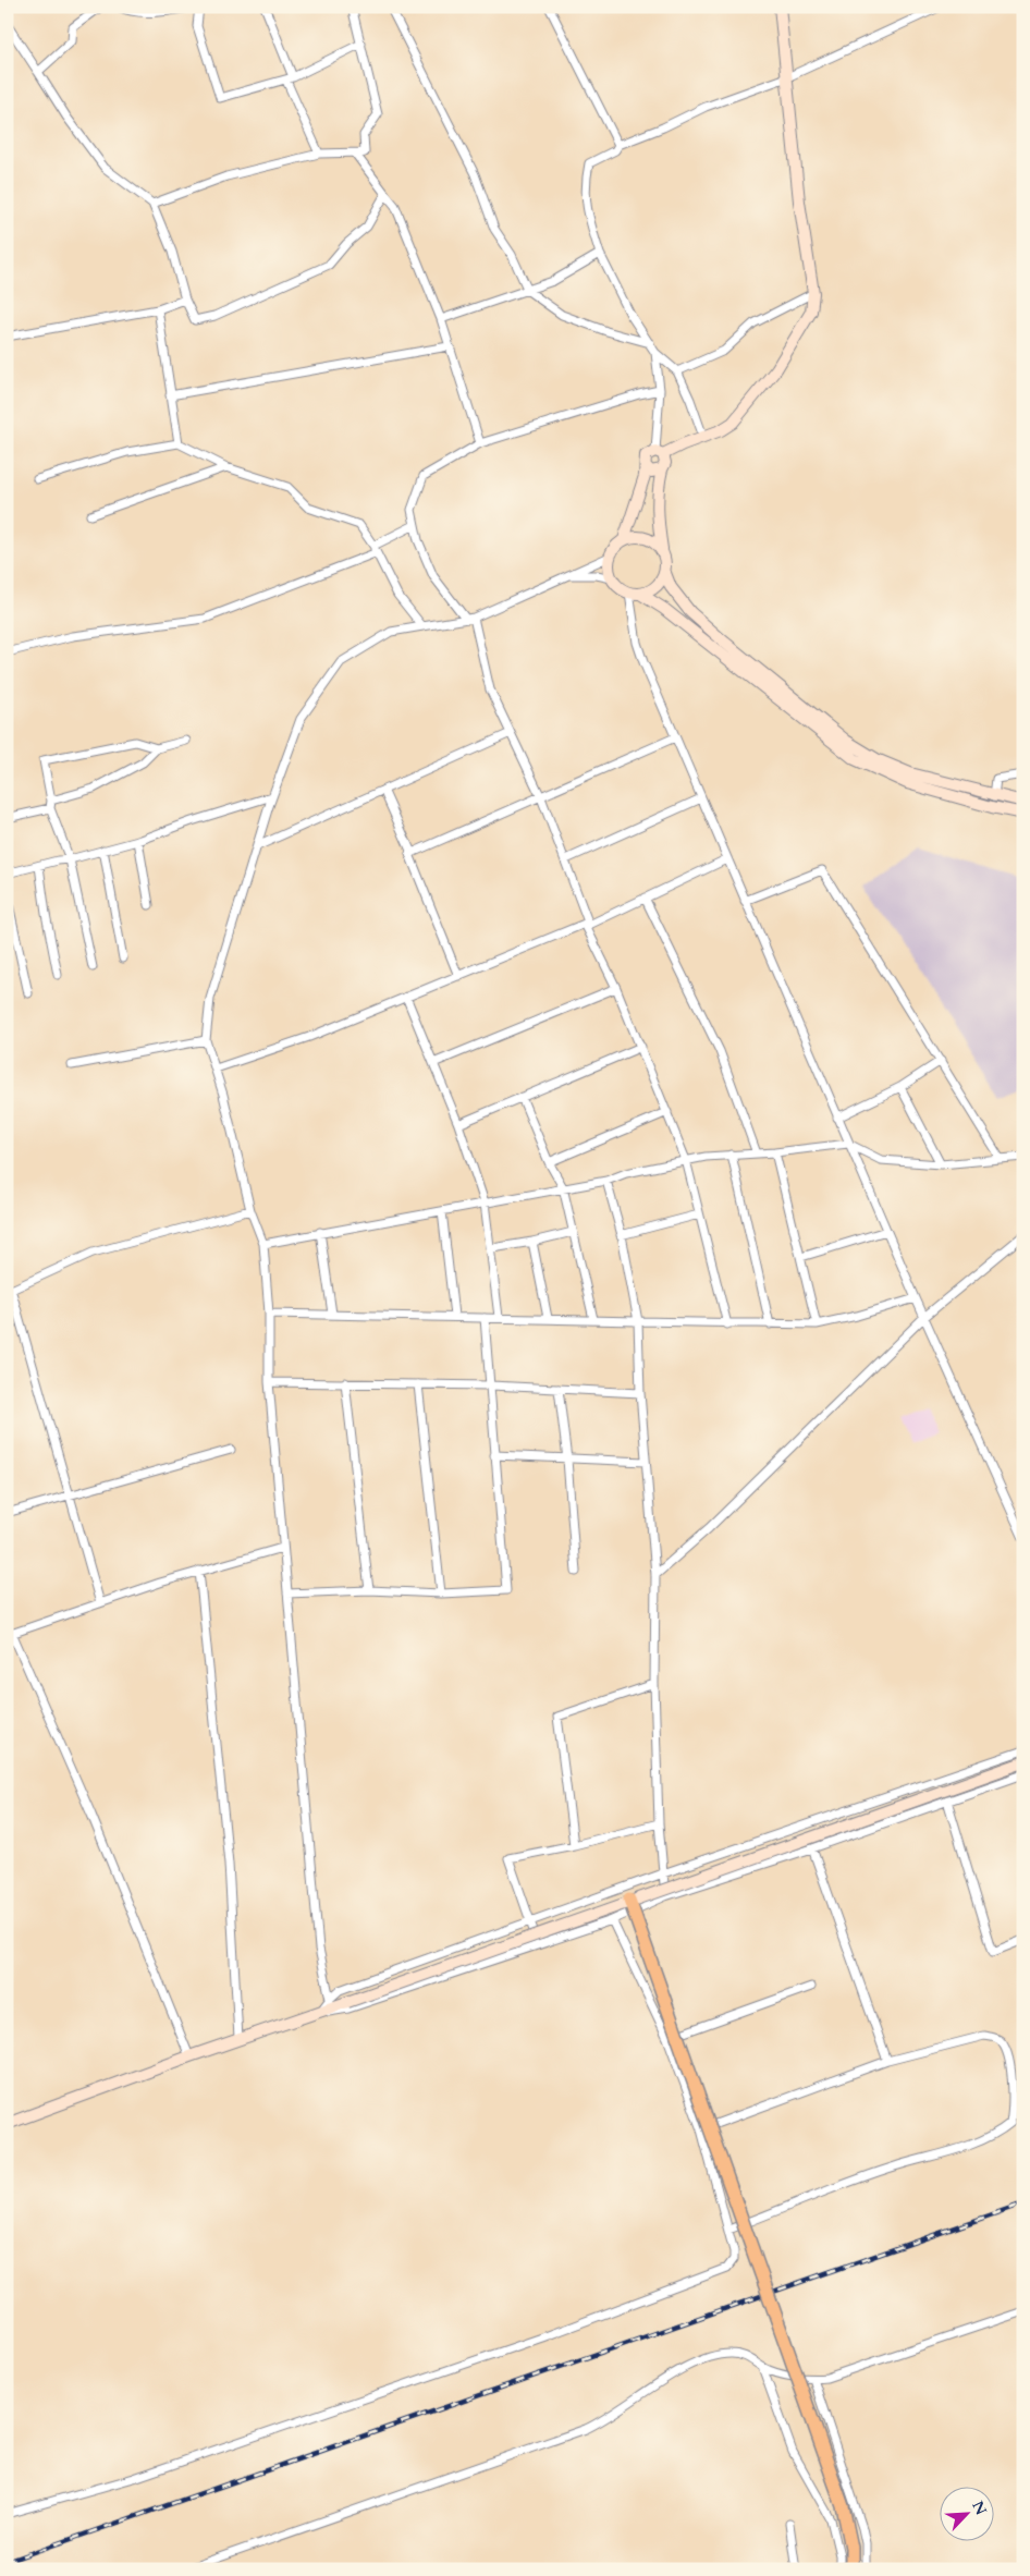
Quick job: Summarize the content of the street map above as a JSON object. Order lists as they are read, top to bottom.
{
  "north": "top right"
}
